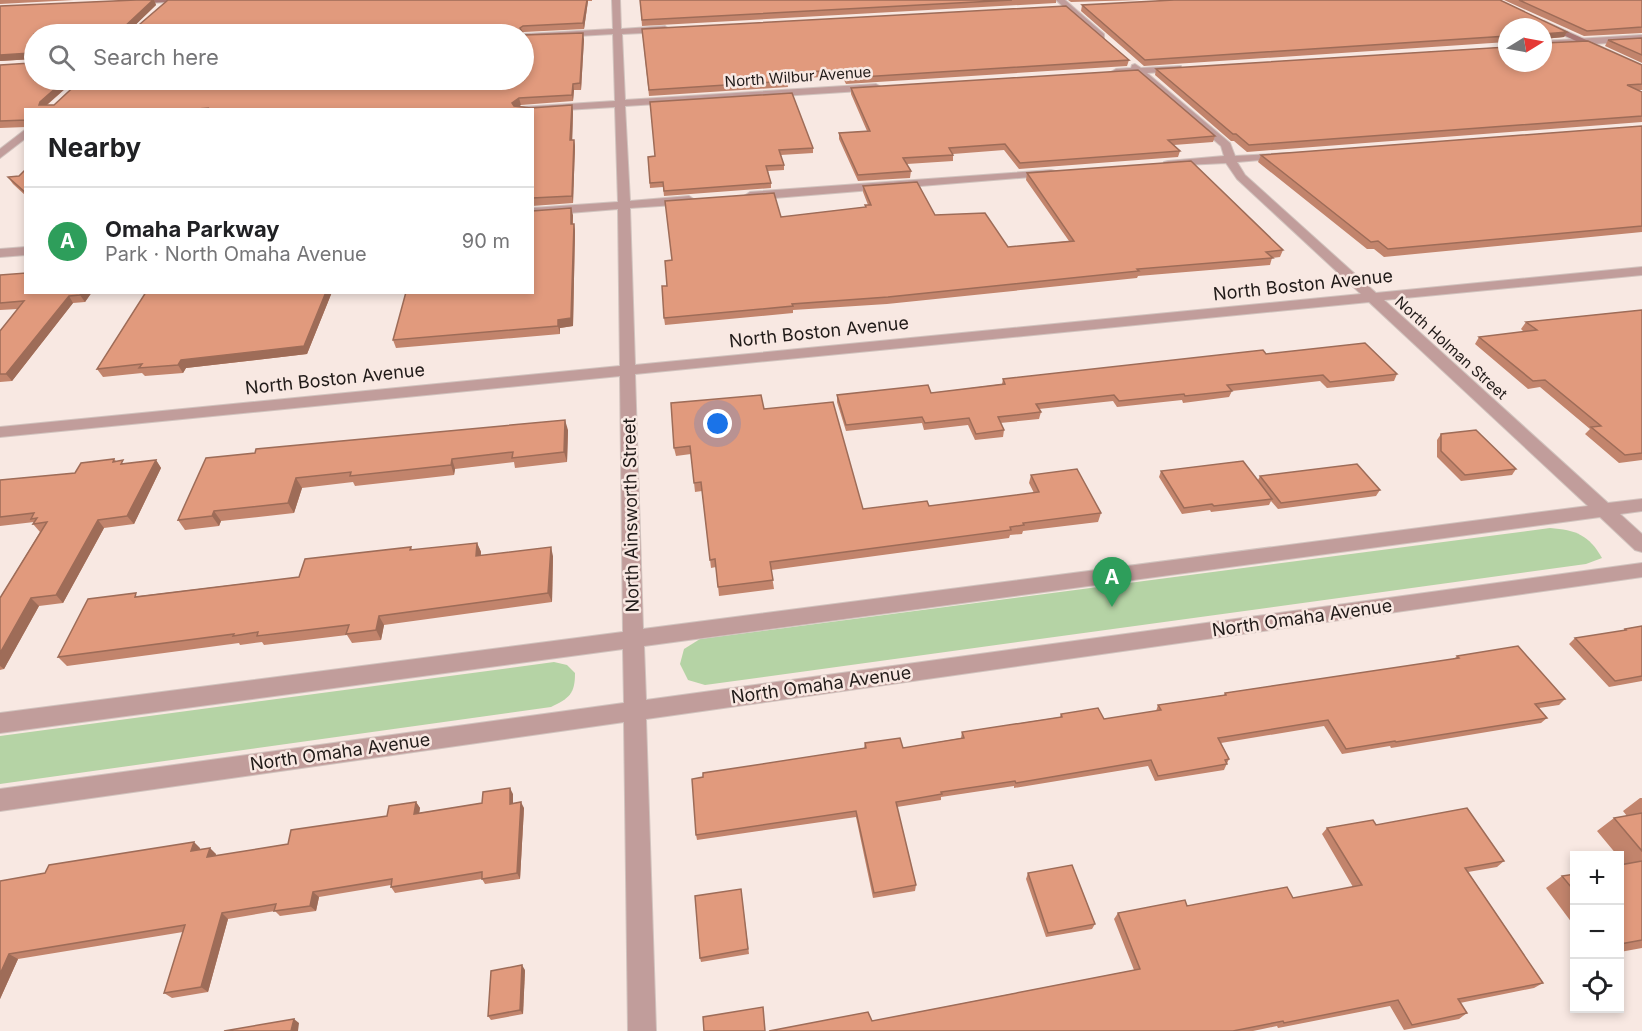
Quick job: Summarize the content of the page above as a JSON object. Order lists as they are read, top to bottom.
{
  "streets": {
    "street": [
      "North Wilbur Avenue",
      "North Boston Avenue",
      "North Holman Street",
      "North Ainsworth Street",
      "North Omaha Avenue"
    ]
  },
  "crossings": [
    ["North Wilbur Avenue", "North Ainsworth Street"],
    ["North Boston Avenue", "North Holman Street"],
    ["North Boston Avenue", "North Ainsworth Street"],
    ["North Ainsworth Street", "North Omaha Avenue"]
  ],
  "north": "right",
  "page": {
    "search": "Search here",
    "heading": "Nearby",
    "list": [
      {
        "mark": "A",
        "name": "Omaha Parkway",
        "note": "Park · North Omaha Avenue",
        "value": "90 m"
      }
    ],
    "pins": "A",
    "map_buttons": ["+", "−"]
  }
}
